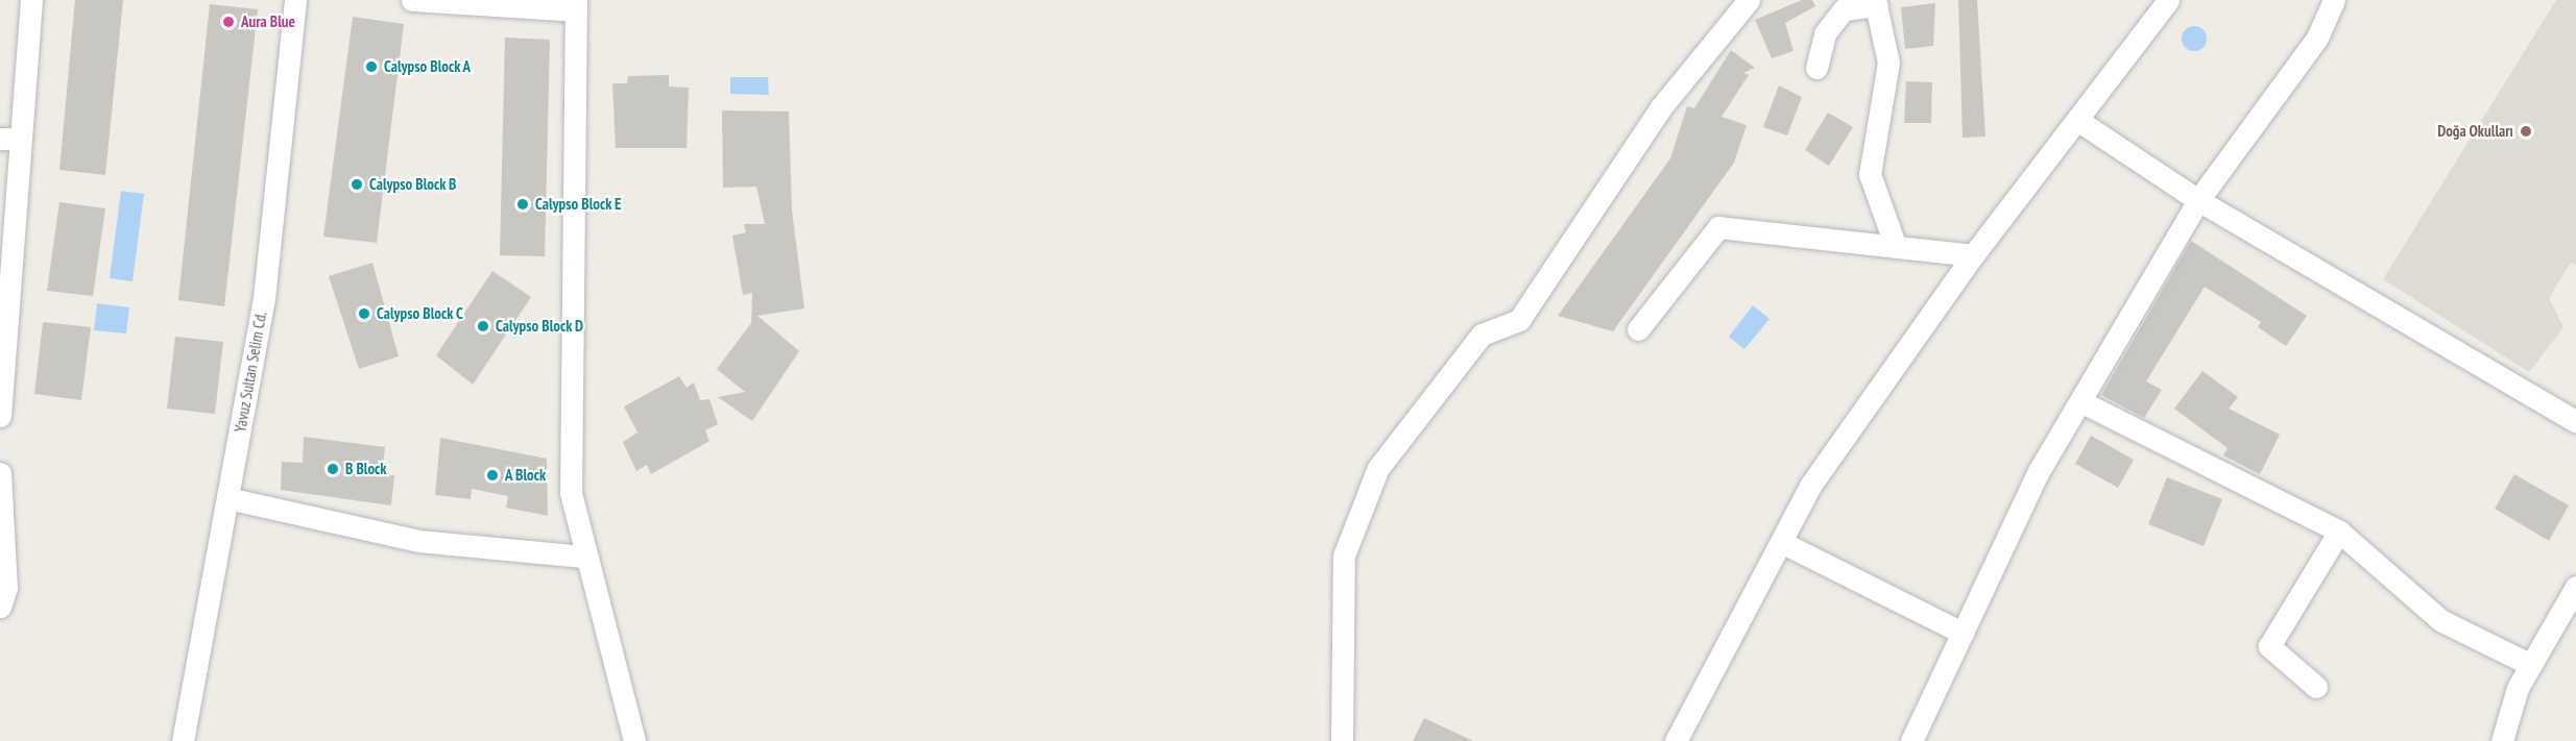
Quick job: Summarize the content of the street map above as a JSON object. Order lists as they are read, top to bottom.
{
  "streets": {
    "street": ["Yavuz Sultan Selim Cd."]
  },
  "places": [
    "Aura Blue",
    "Calypso Block A",
    "Doğa Okulları",
    "Calypso Block B",
    "Calypso Block E",
    "Calypso Block C",
    "Calypso Block D",
    "B Block",
    "A Block"
  ]
}
